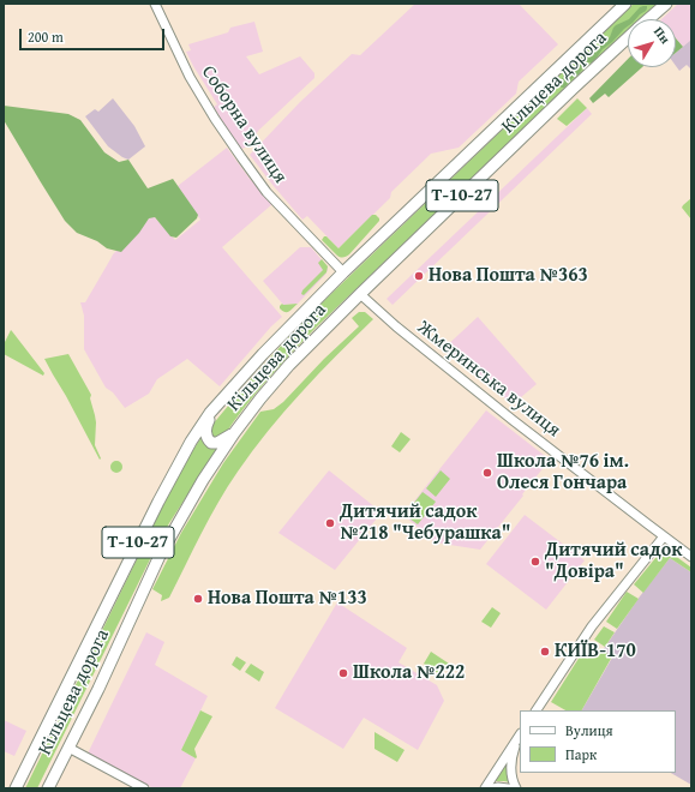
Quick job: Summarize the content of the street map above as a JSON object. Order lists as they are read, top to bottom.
{
  "streets": {
    "highway": ["Кільцева дорога", "Т-10-27"],
    "main road": ["Соборна вулиця", "Жмеринська вулиця"]
  },
  "crossings": [
    ["Кільцева дорога", "Жмеринська вулиця"],
    ["Соборна вулиця", "Т-10-27"]
  ],
  "places": [
    "Нова Пошта №363",
    "Школа №76 ім. Олеся Гончара",
    "Дитячий садок №218 \"Чебурашка\"",
    "Дитячий садок \"Довіра\"",
    "Нова Пошта №133",
    "КИЇВ-170",
    "Школа №222"
  ],
  "legend": ["Вулиця", "Парк"],
  "scale_bar": "200 m",
  "north": "top right"
}
